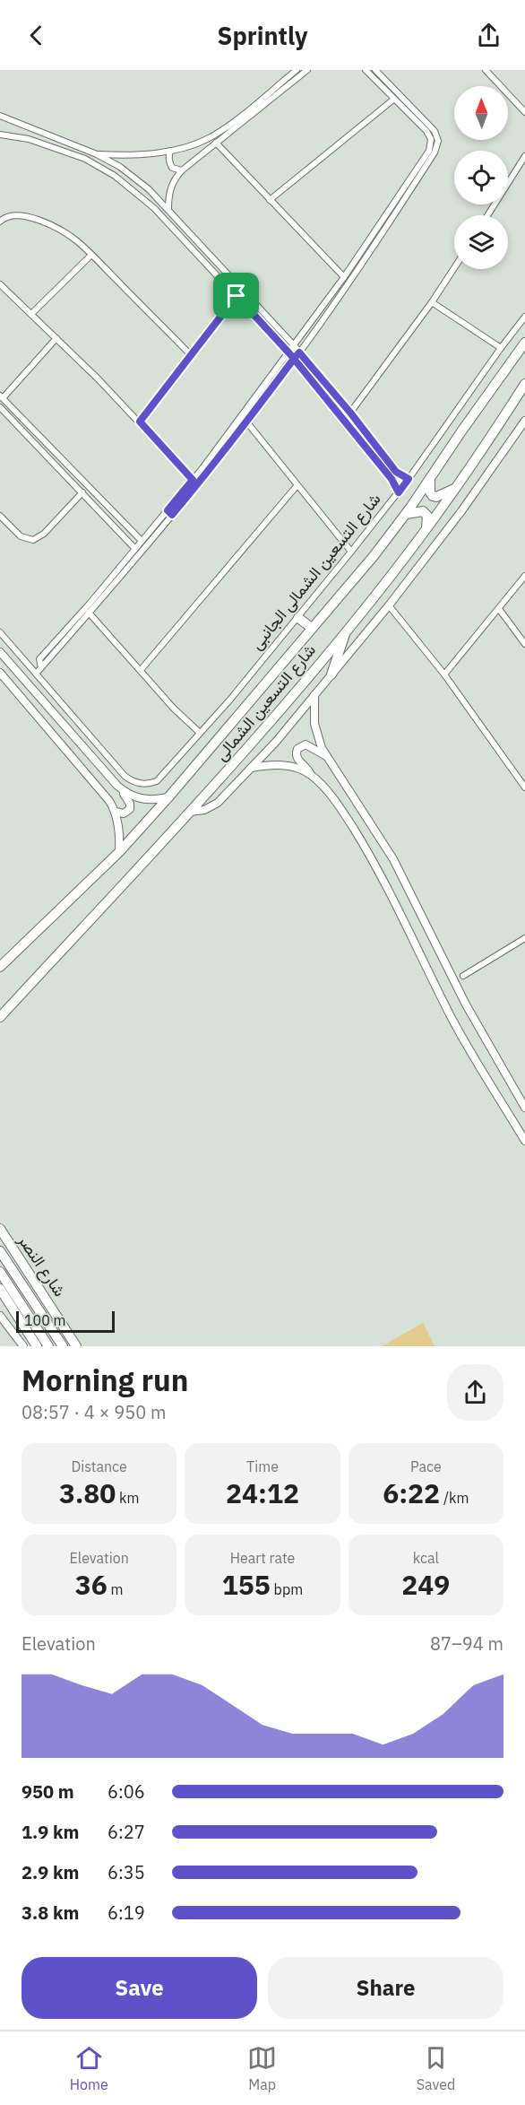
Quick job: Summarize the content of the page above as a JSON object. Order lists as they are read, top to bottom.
{
  "streets": {
    "main road": ["شارع التسعين الشمالى", "شارع النصر"],
    "street": ["شارع التسعين الشمالى الجانبى"]
  },
  "scale_bar": "100 m",
  "north": "top",
  "page": {
    "header": "Sprintly",
    "scale": "100 m",
    "heading": ["Morning run", "08:57 · 4 × 950 m"],
    "stats": [
      ["Distance", "3.80 km"],
      ["Time", "24:12"],
      ["Pace", "6:22 /km"],
      ["Elevation", "36 m"],
      ["Heart rate", "155 bpm"],
      ["kcal", "249"]
    ],
    "chart": ["Elevation", "87–94 m"],
    "list": [
      {
        "name": "950 m",
        "note": "6:06"
      },
      {
        "name": "1.9 km",
        "note": "6:27"
      },
      {
        "name": "2.9 km",
        "note": "6:35"
      },
      {
        "name": "3.8 km",
        "note": "6:19"
      }
    ],
    "buttons": ["Save", "Share"],
    "tabs": ["Home", "Map", "Saved"]
  }
}
